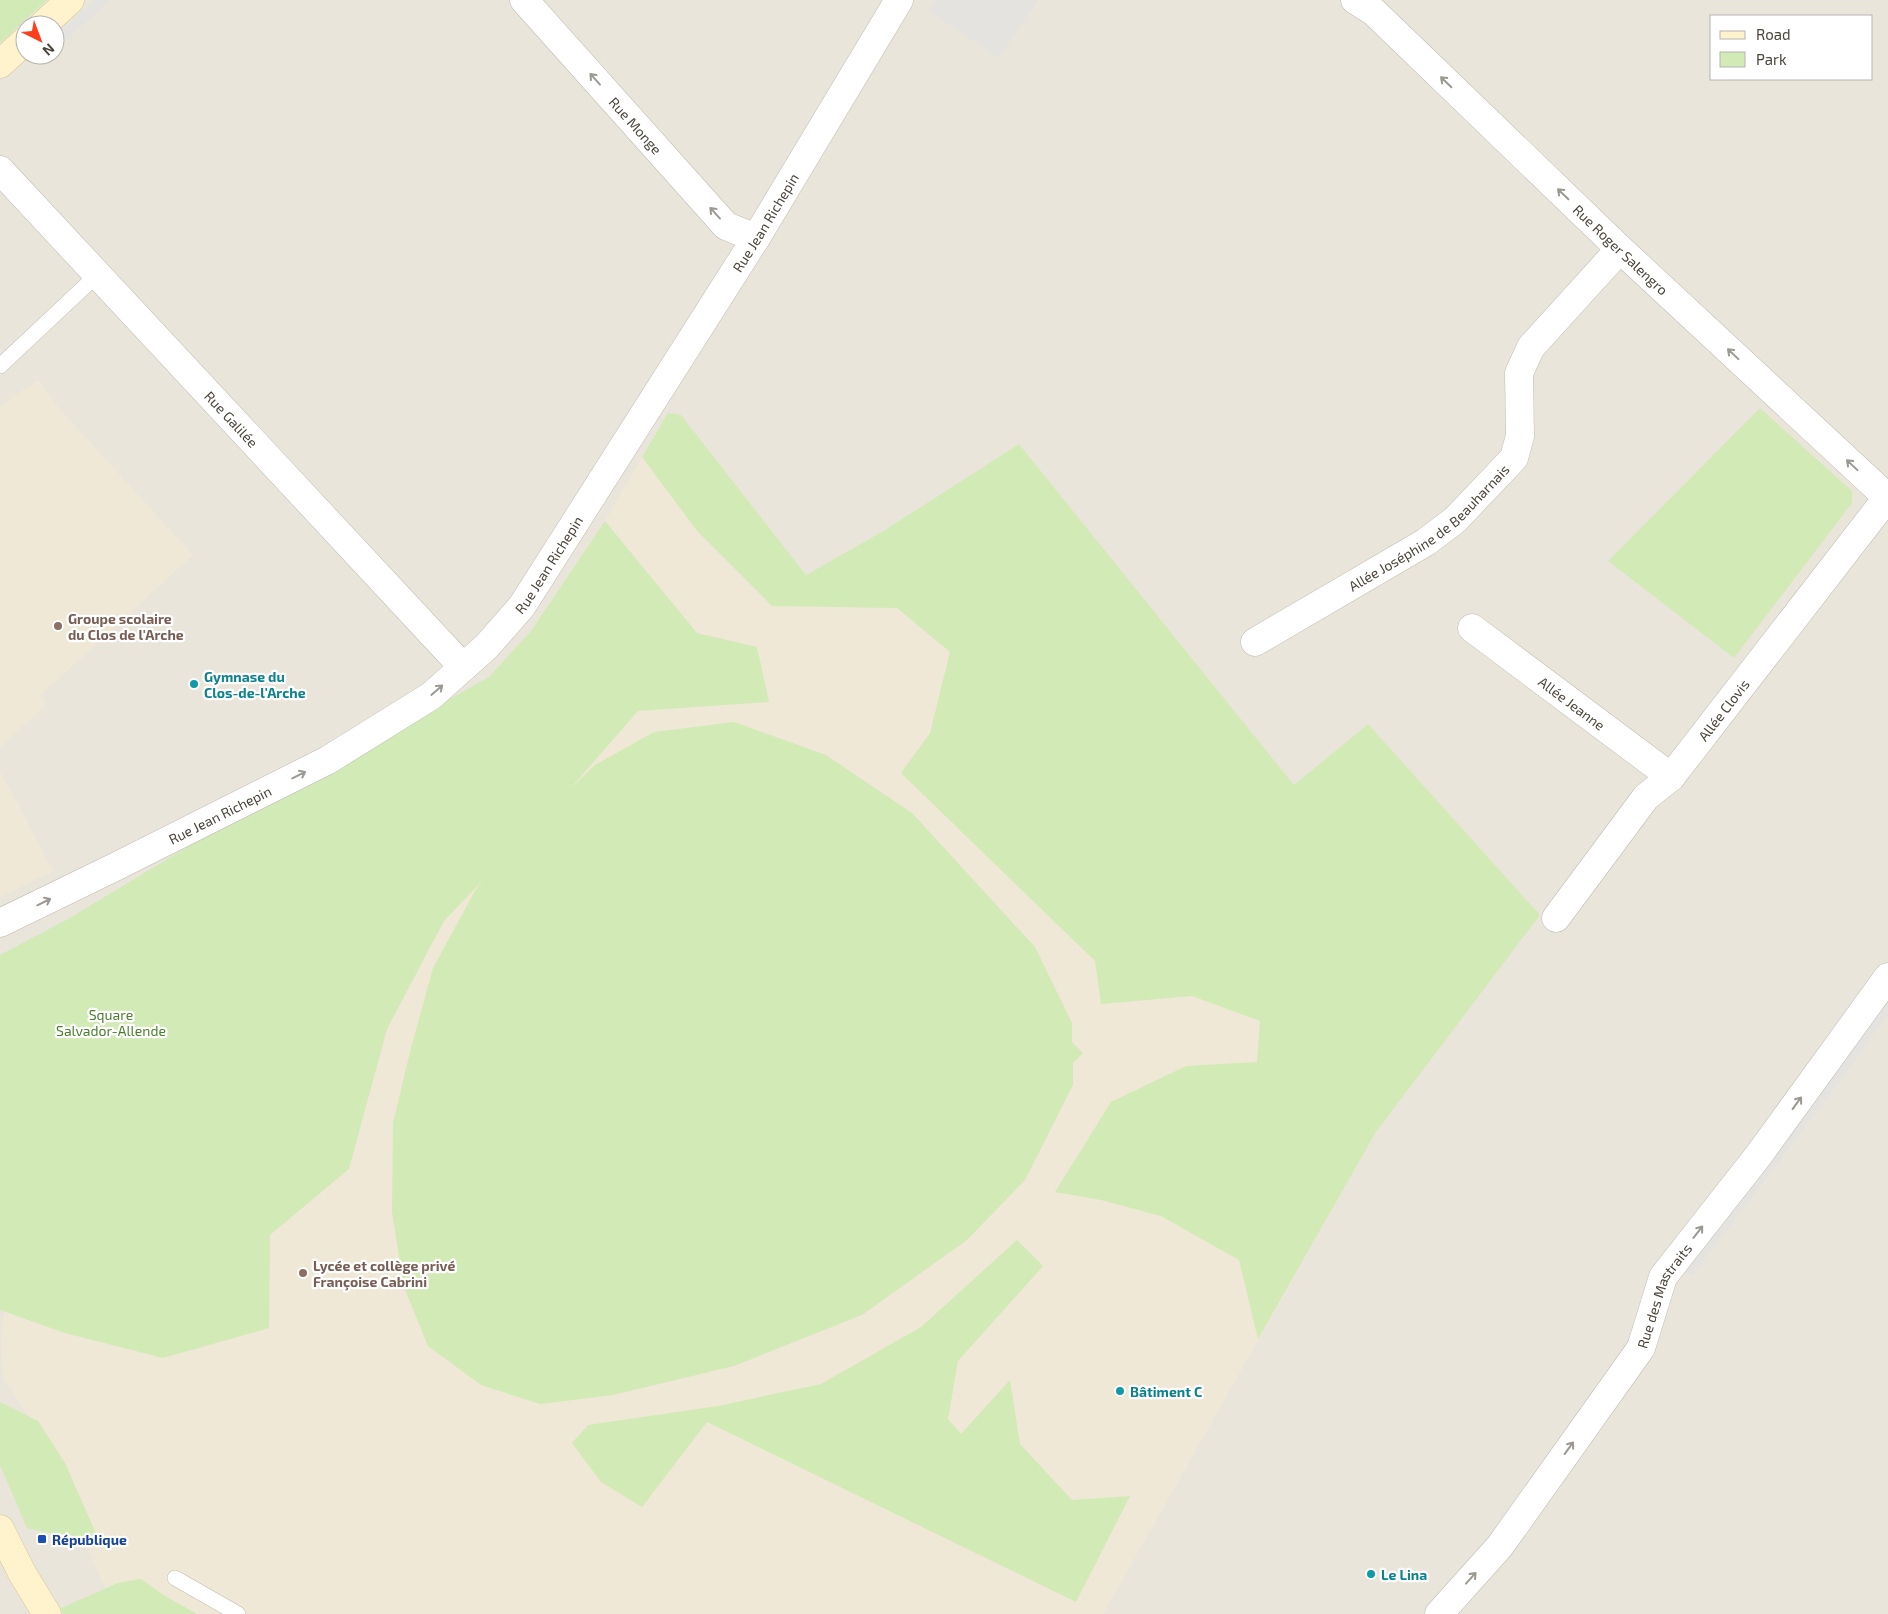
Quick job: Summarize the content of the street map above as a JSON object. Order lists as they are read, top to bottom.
{
  "streets": {
    "street": [
      "Rue Monge",
      "Rue Jean Richepin",
      "Rue Roger Salengro",
      "Rue Galilée",
      "Allée Joséphine de Beauharnais",
      "Allée Jeanne",
      "Allée Clovis",
      "Rue des Mastraits"
    ]
  },
  "crossings": [
    ["Rue Monge", "Rue Jean Richepin"],
    ["Rue Jean Richepin", "Rue Galilée"],
    ["Rue Roger Salengro", "Allée Joséphine de Beauharnais"],
    ["Rue Roger Salengro", "Allée Clovis"],
    ["Allée Jeanne", "Allée Clovis"]
  ],
  "one_way": [
    "Rue Monge",
    "Rue Jean Richepin",
    "Rue Roger Salengro",
    "Rue des Mastraits"
  ],
  "parks": ["Square Salvador-Allende"],
  "places": {
    "other": [
      "Groupe scolaire du Clos de l'Arche",
      "Gymnase du Clos-de-l'Arche",
      "Lycée et collège privé Françoise Cabrini",
      "Bâtiment C",
      "Le Lina"
    ],
    "transit": ["République"]
  },
  "legend": ["Road", "Park"],
  "north": "bottom right"
}
